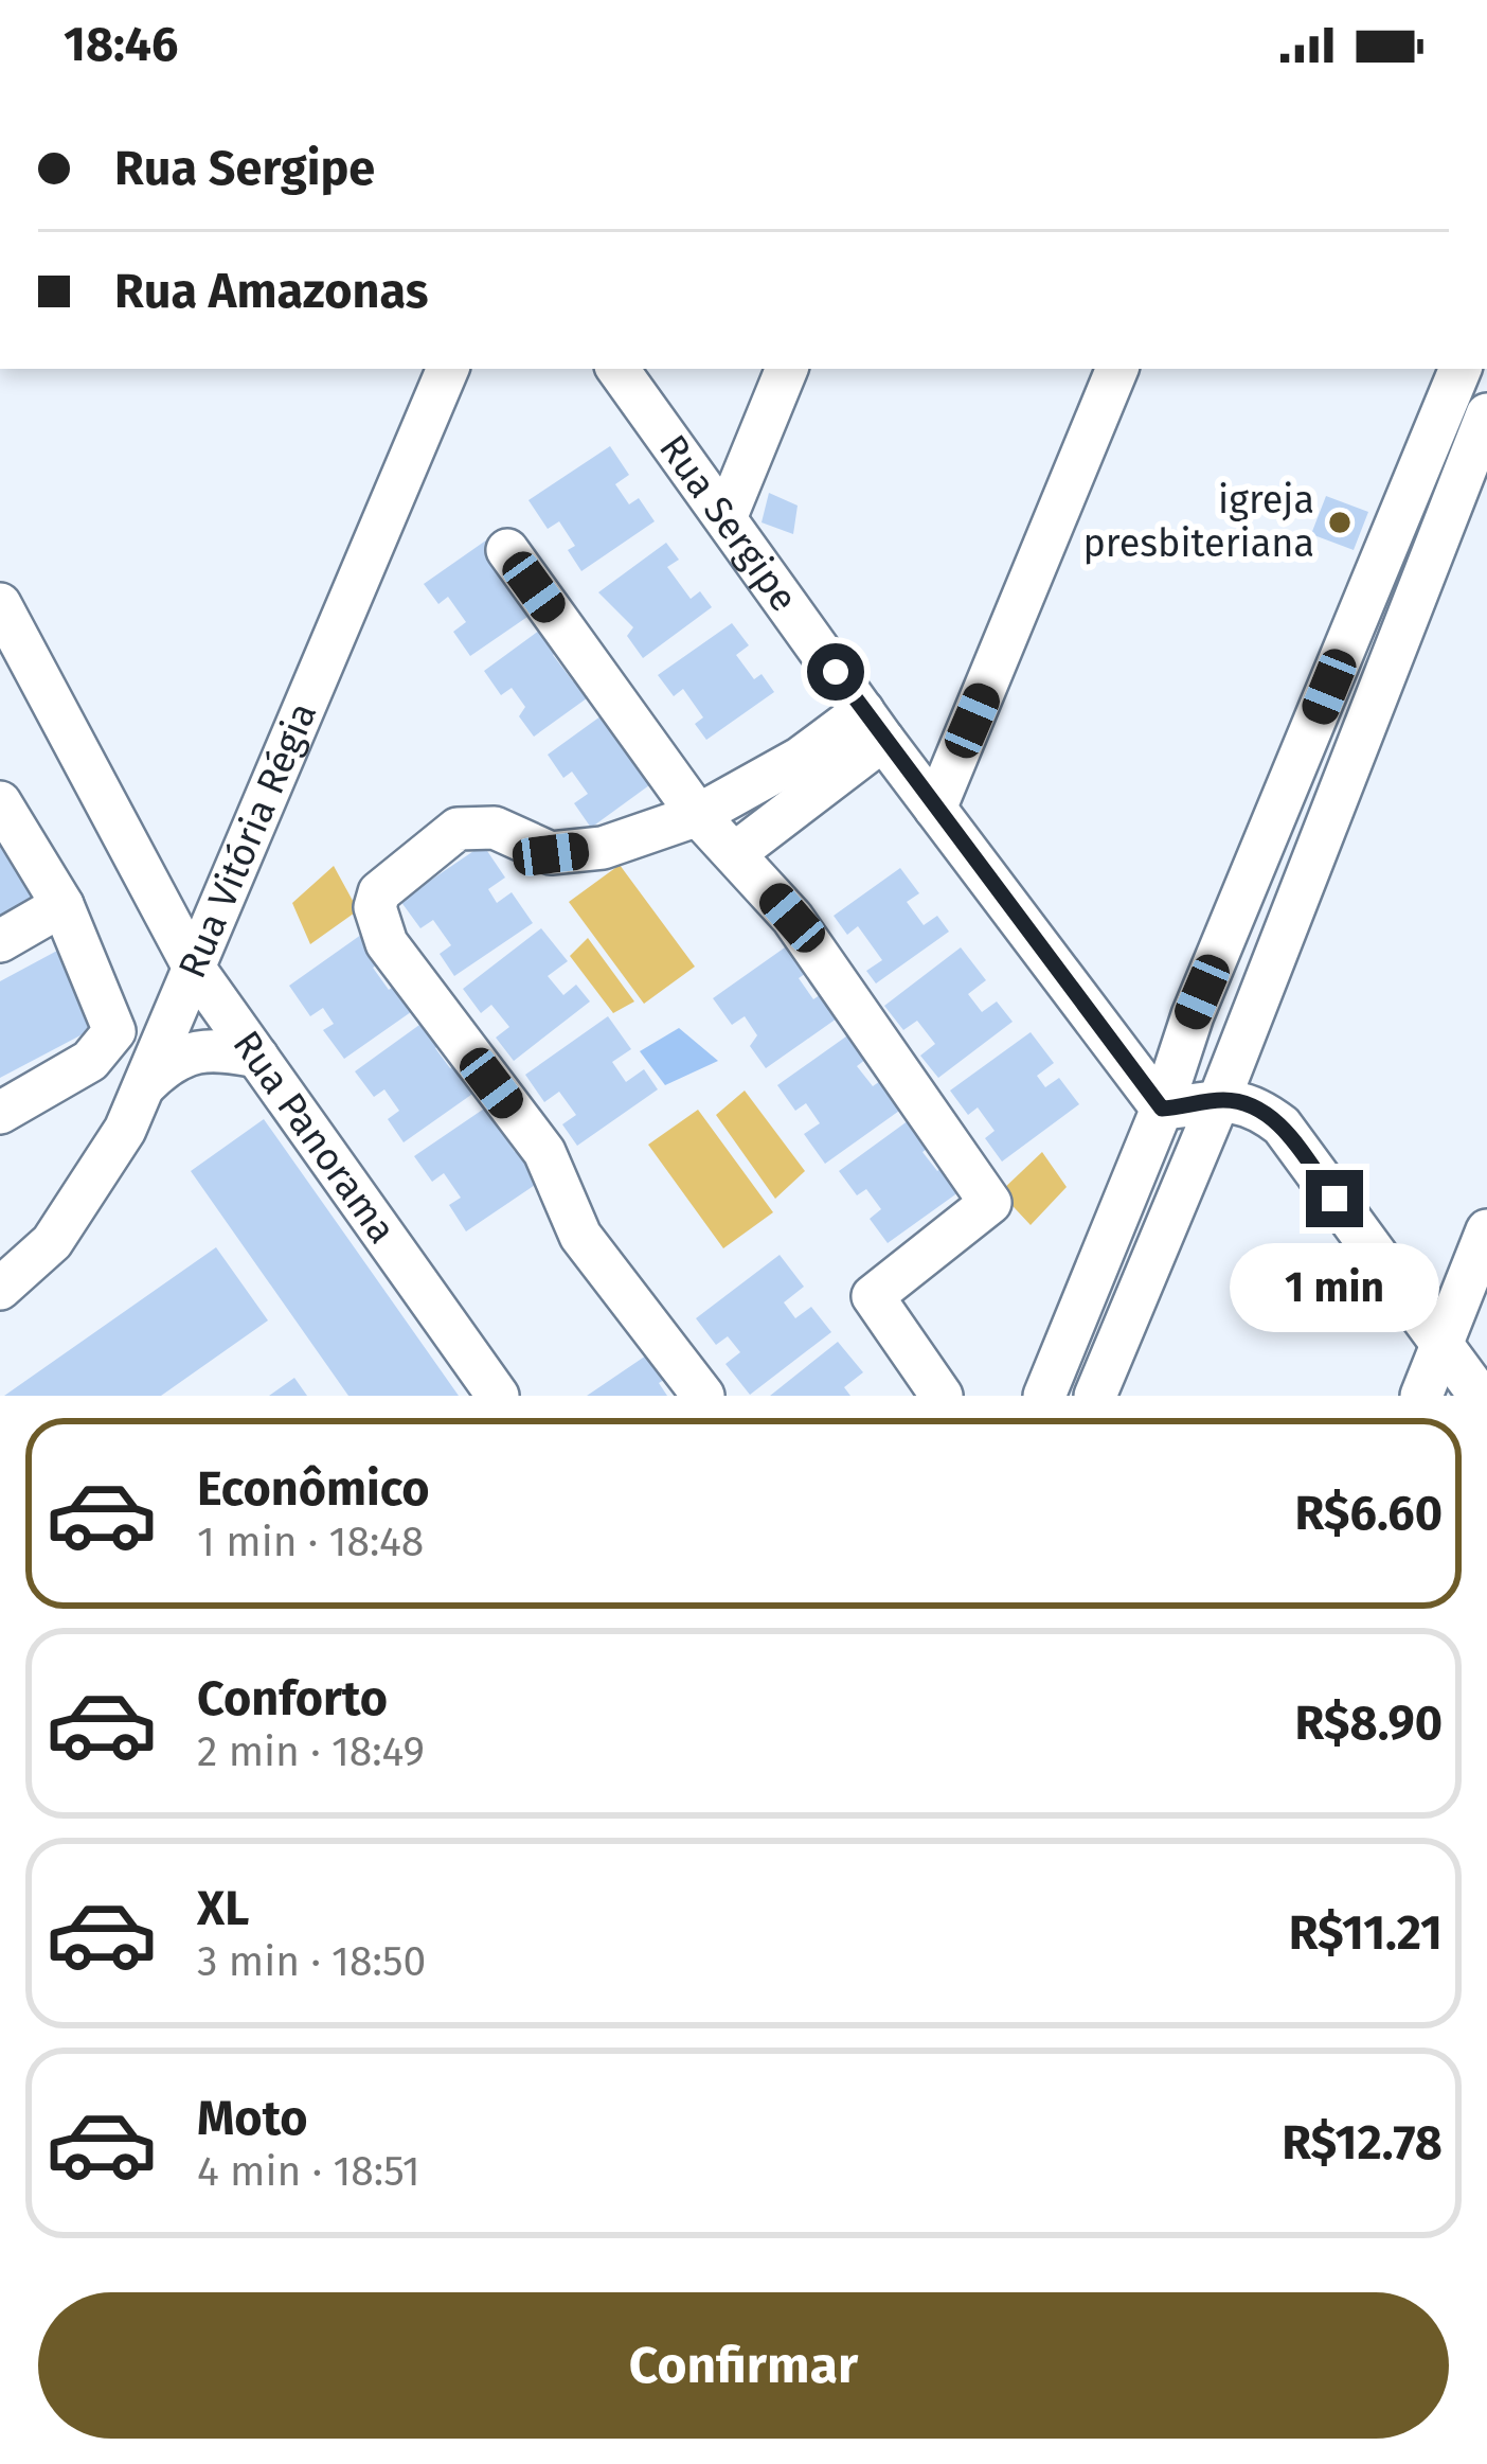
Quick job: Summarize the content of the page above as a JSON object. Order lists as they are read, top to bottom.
{
  "streets": {
    "street": ["Rua Sergipe", "Rua Vitória Régia", "Rua Panorama"]
  },
  "crossings": [
    ["Rua Vitória Régia", "Rua Panorama"]
  ],
  "places": ["igreja presbiteriana"],
  "page": {
    "status": "18:46",
    "banner": ["Rua Sergipe", "Rua Amazonas"],
    "bubble": "1 min",
    "list": [
      {
        "name": "Econômico",
        "note": "1 min · 18:48",
        "value": "R$6.60"
      },
      {
        "name": "Conforto",
        "note": "2 min · 18:49",
        "value": "R$8.90"
      },
      {
        "name": "XL",
        "note": "3 min · 18:50",
        "value": "R$11.21"
      },
      {
        "name": "Moto",
        "note": "4 min · 18:51",
        "value": "R$12.78"
      }
    ],
    "buttons": "Confirmar"
  }
}
